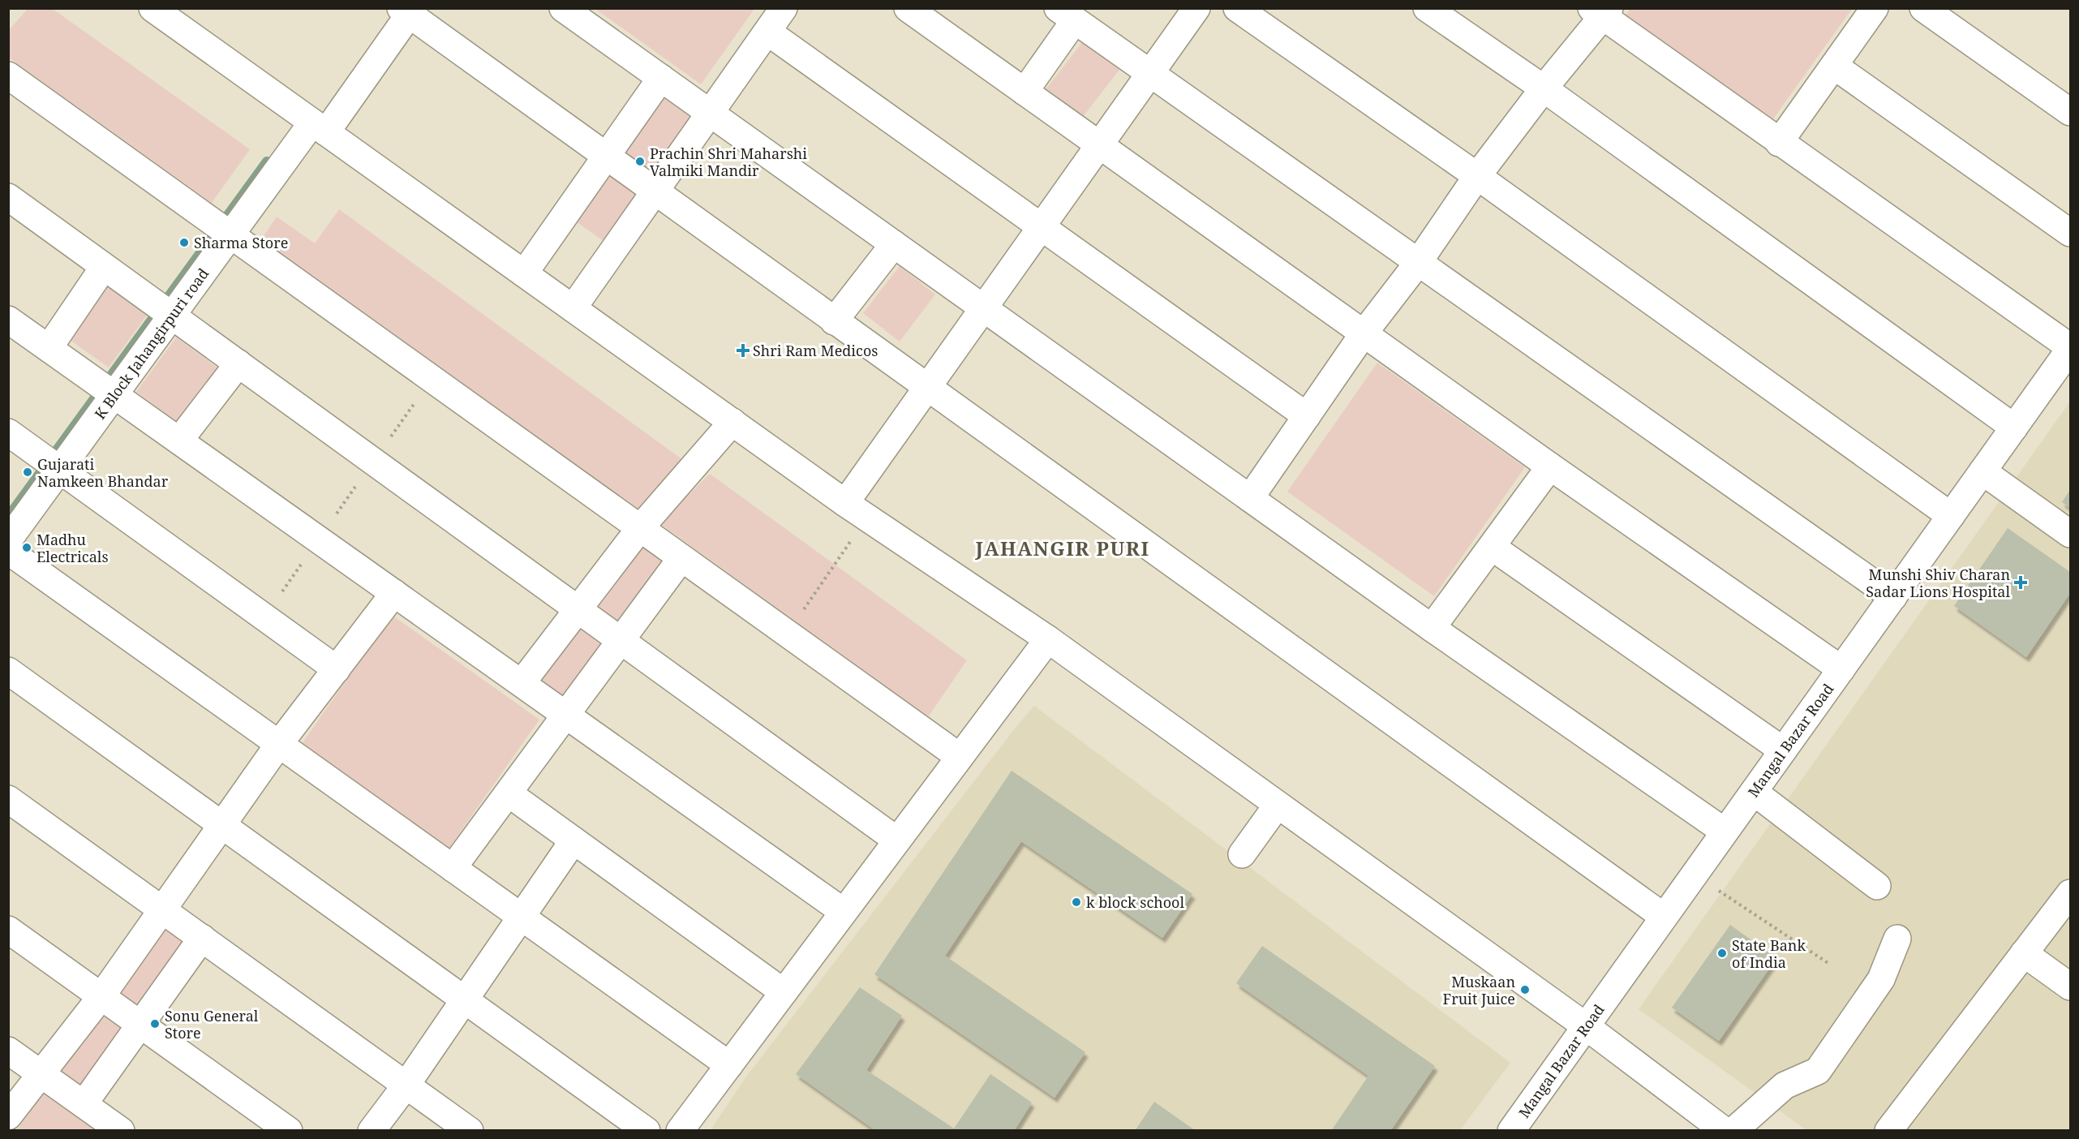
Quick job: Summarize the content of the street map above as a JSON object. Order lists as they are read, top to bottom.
{
  "streets": {
    "street": ["K Block Jahangirpuri road", "Mangal Bazar Road"]
  },
  "districts": ["JAHANGIR PURI"],
  "places": {
    "other": [
      "Prachin Shri Maharshi Valmiki Mandir",
      "Sharma Store",
      "Gujarati Namkeen Bhandar",
      "Madhu Electricals",
      "k block school",
      "State Bank of India",
      "Muskaan Fruit Juice",
      "Sonu General Store"
    ],
    "health": ["Shri Ram Medicos", "Munshi Shiv Charan Sadar Lions Hospital"]
  }
}
